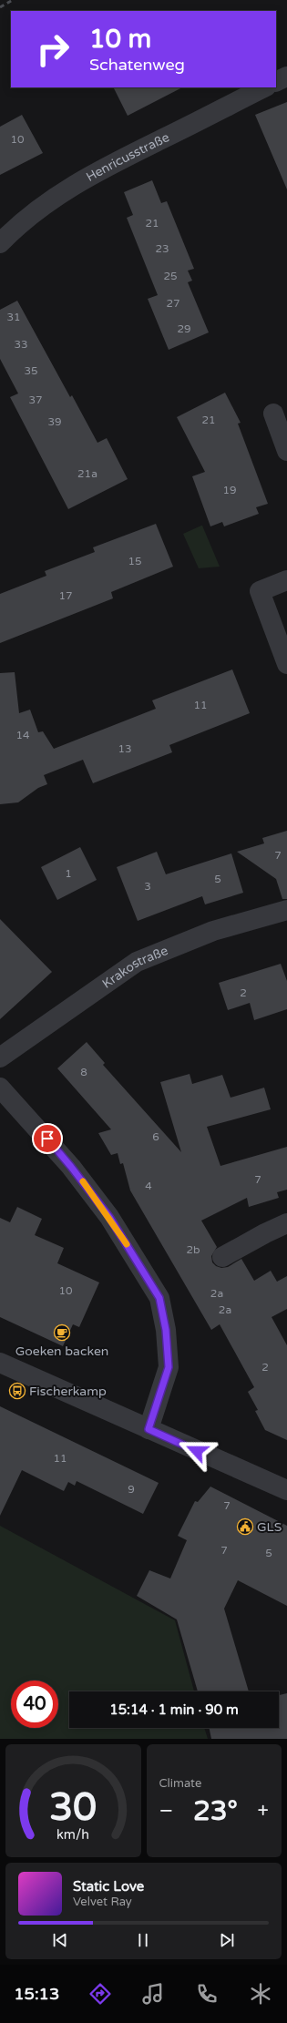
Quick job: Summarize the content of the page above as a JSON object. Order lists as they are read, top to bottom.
{
  "streets": {
    "street": ["Henricusstraße", "Krakostraße"]
  },
  "places": {
    "cafe": ["Goeken backen"],
    "bus stop": ["Fischerkamp"],
    "public building": ["GLS"]
  },
  "house_numbers": [
    "10",
    "21",
    "23",
    "25",
    "27",
    "31",
    "29",
    "33",
    "35",
    "37",
    "21",
    "39",
    "21a",
    "19",
    "15",
    "17",
    "11",
    "14",
    "13",
    "7",
    "1",
    "5",
    "3",
    "2",
    "8",
    "6",
    "7",
    "4",
    "2b",
    "10",
    "2a",
    "2a",
    "2",
    "11",
    "9",
    "7",
    "7",
    "5"
  ],
  "page": {
    "turn": ["10 m", "Schatenweg"],
    "limit": "40",
    "trip": "15:14 · 1 min · 90 m",
    "tile": "Climate",
    "heat": ["−", "23°", "+"],
    "song": ["Static Love", "Velvet Ray"],
    "tabs": "15:13",
    "gauge": ["30", "km/h"]
  }
}
